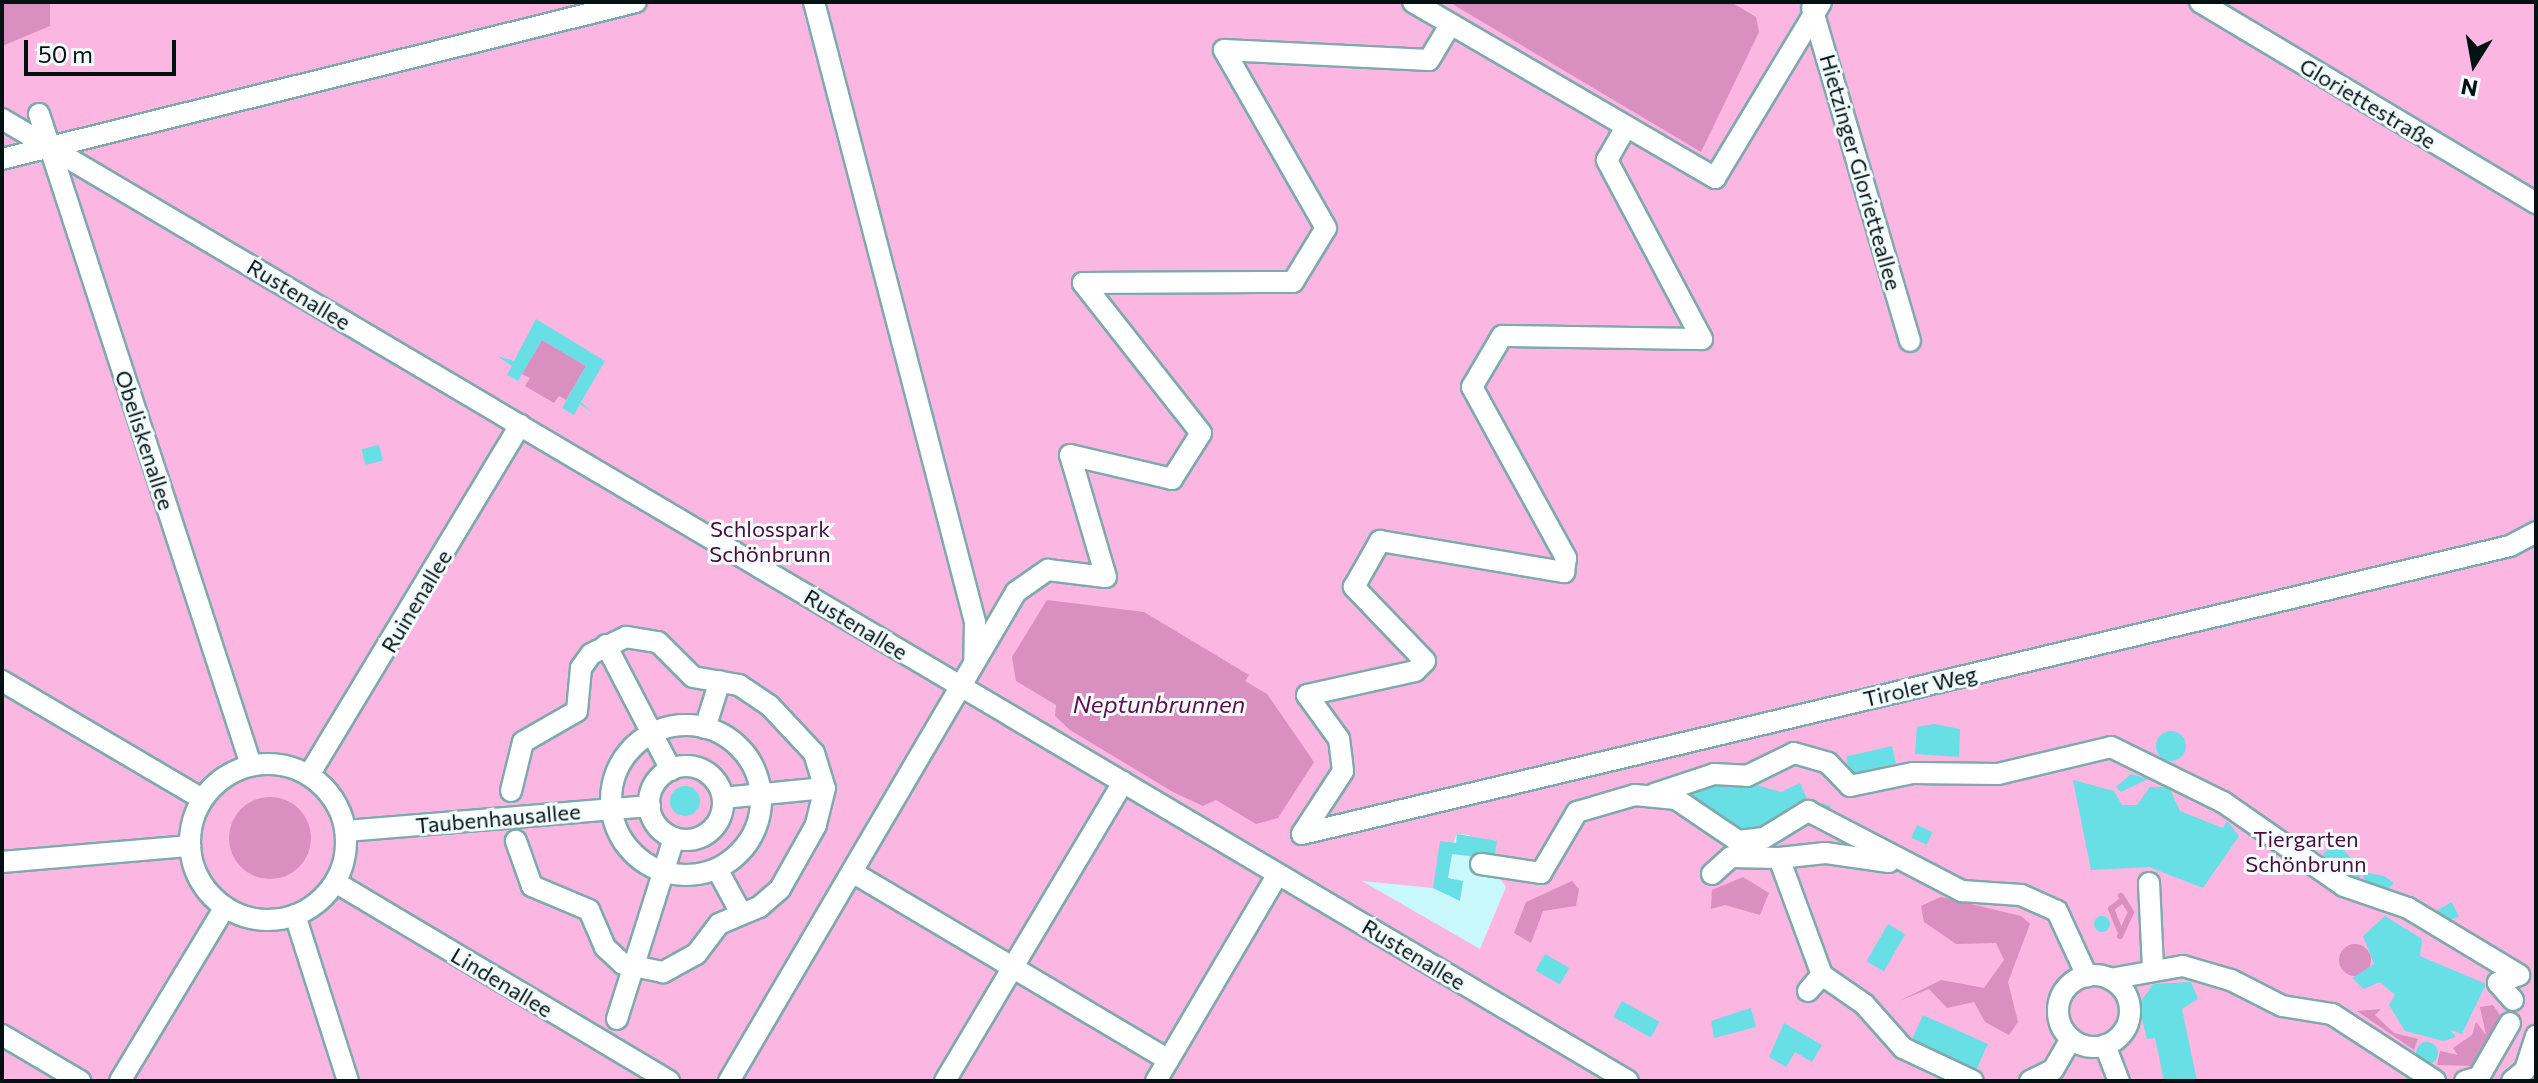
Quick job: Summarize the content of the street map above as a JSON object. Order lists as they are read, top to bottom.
{
  "streets": {
    "street": [
      "Gloriettestraße",
      "Hietzinger Glorietteallee",
      "Rustenallee",
      "Obeliskenallee",
      "Ruinenallee",
      "Tiroler Weg",
      "Taubenhausallee",
      "Lindenallee"
    ]
  },
  "crossings": [
    ["Rustenallee", "Obeliskenallee"],
    ["Rustenallee", "Ruinenallee"],
    ["Obeliskenallee", "Ruinenallee"],
    ["Obeliskenallee", "Taubenhausallee"],
    ["Obeliskenallee", "Lindenallee"],
    ["Ruinenallee", "Taubenhausallee"],
    ["Ruinenallee", "Lindenallee"],
    ["Taubenhausallee", "Lindenallee"]
  ],
  "water": ["Neptunbrunnen"],
  "parks": ["Schlosspark Schönbrunn", "Tiergarten Schönbrunn"],
  "scale_bar": "50 m",
  "north": "bottom"
}
